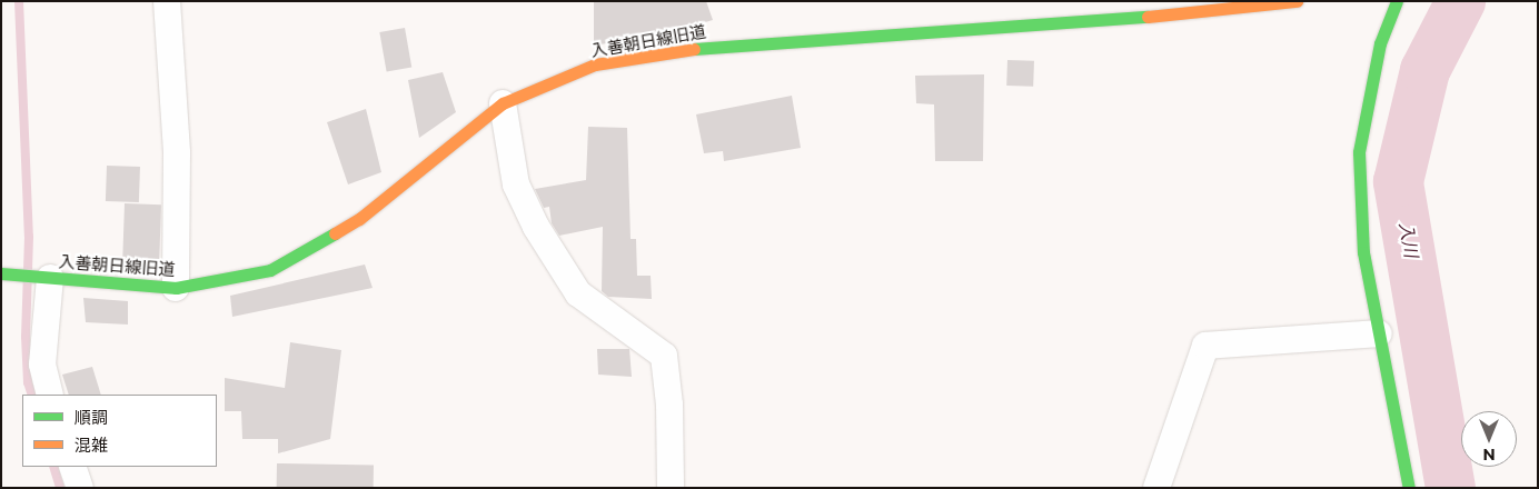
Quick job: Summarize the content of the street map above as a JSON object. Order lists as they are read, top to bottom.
{
  "streets": {
    "street": ["入善朝日線旧道"]
  },
  "water": ["入川"],
  "legend": ["順調", "混雑"],
  "north": "bottom"
}
